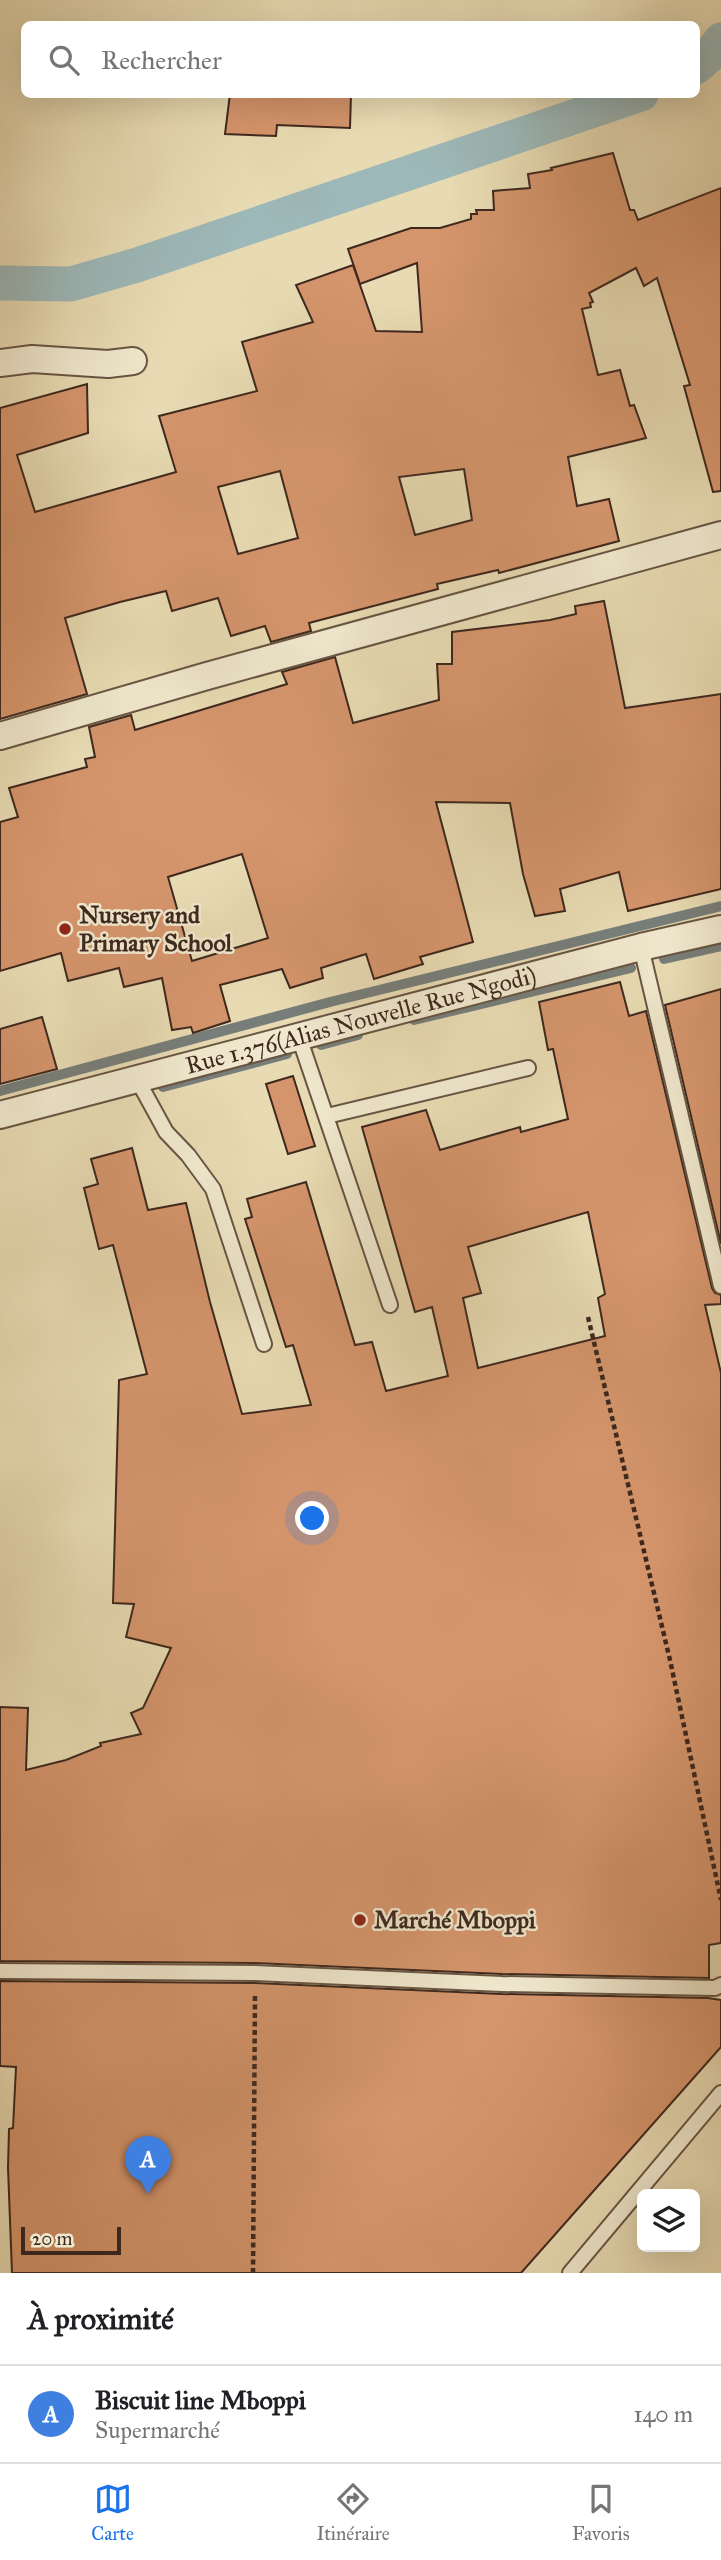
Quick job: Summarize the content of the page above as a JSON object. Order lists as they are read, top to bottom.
{
  "streets": {
    "street": ["Rue 1.376(Alias Nouvelle Rue Ngodi)"]
  },
  "places": ["Nursery and Primary School", "Marché Mboppi"],
  "scale_bar": "20 m",
  "page": {
    "search": "Rechercher",
    "pins": "A",
    "scale": "20 m",
    "heading": "À proximité",
    "list": [
      {
        "mark": "A",
        "name": "Biscuit line Mboppi",
        "note": "Supermarché",
        "value": "140 m"
      }
    ],
    "nav": ["Carte", "Itinéraire", "Favoris"]
  }
}
